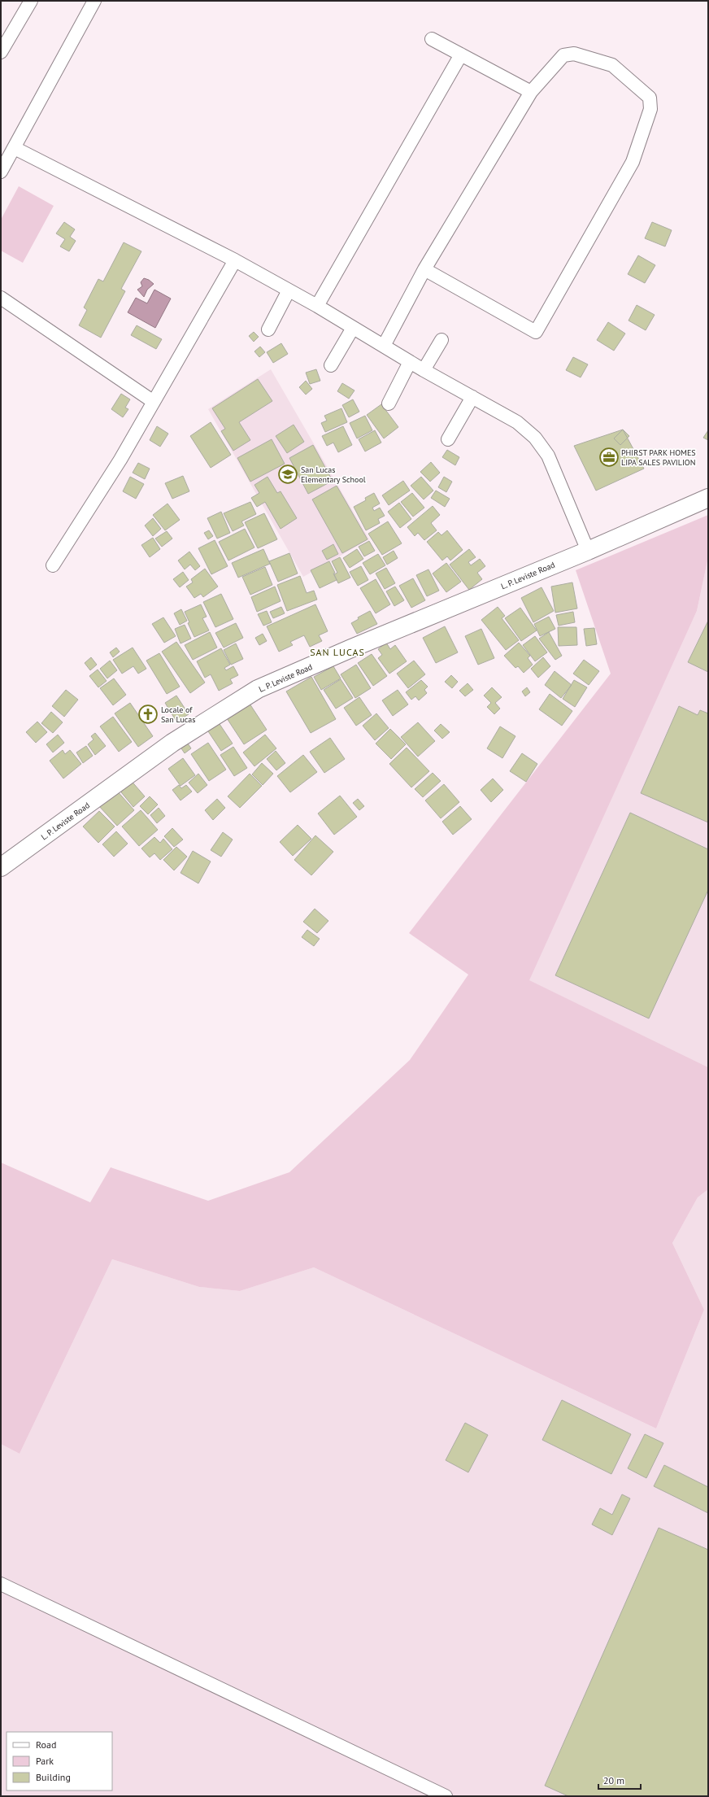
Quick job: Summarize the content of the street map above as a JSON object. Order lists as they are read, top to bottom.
{
  "streets": {
    "main road": ["L. P. Leviste Road"]
  },
  "districts": ["SAN LUCAS"],
  "places": {
    "office": ["PHIRST PARK HOMES LIPA SALES PAVILION"],
    "school or university": ["San Lucas Elementary School"],
    "church": ["Locale of San Lucas"]
  },
  "legend": ["Road", "Park", "Building"],
  "scale_bar": "20 m"
}
